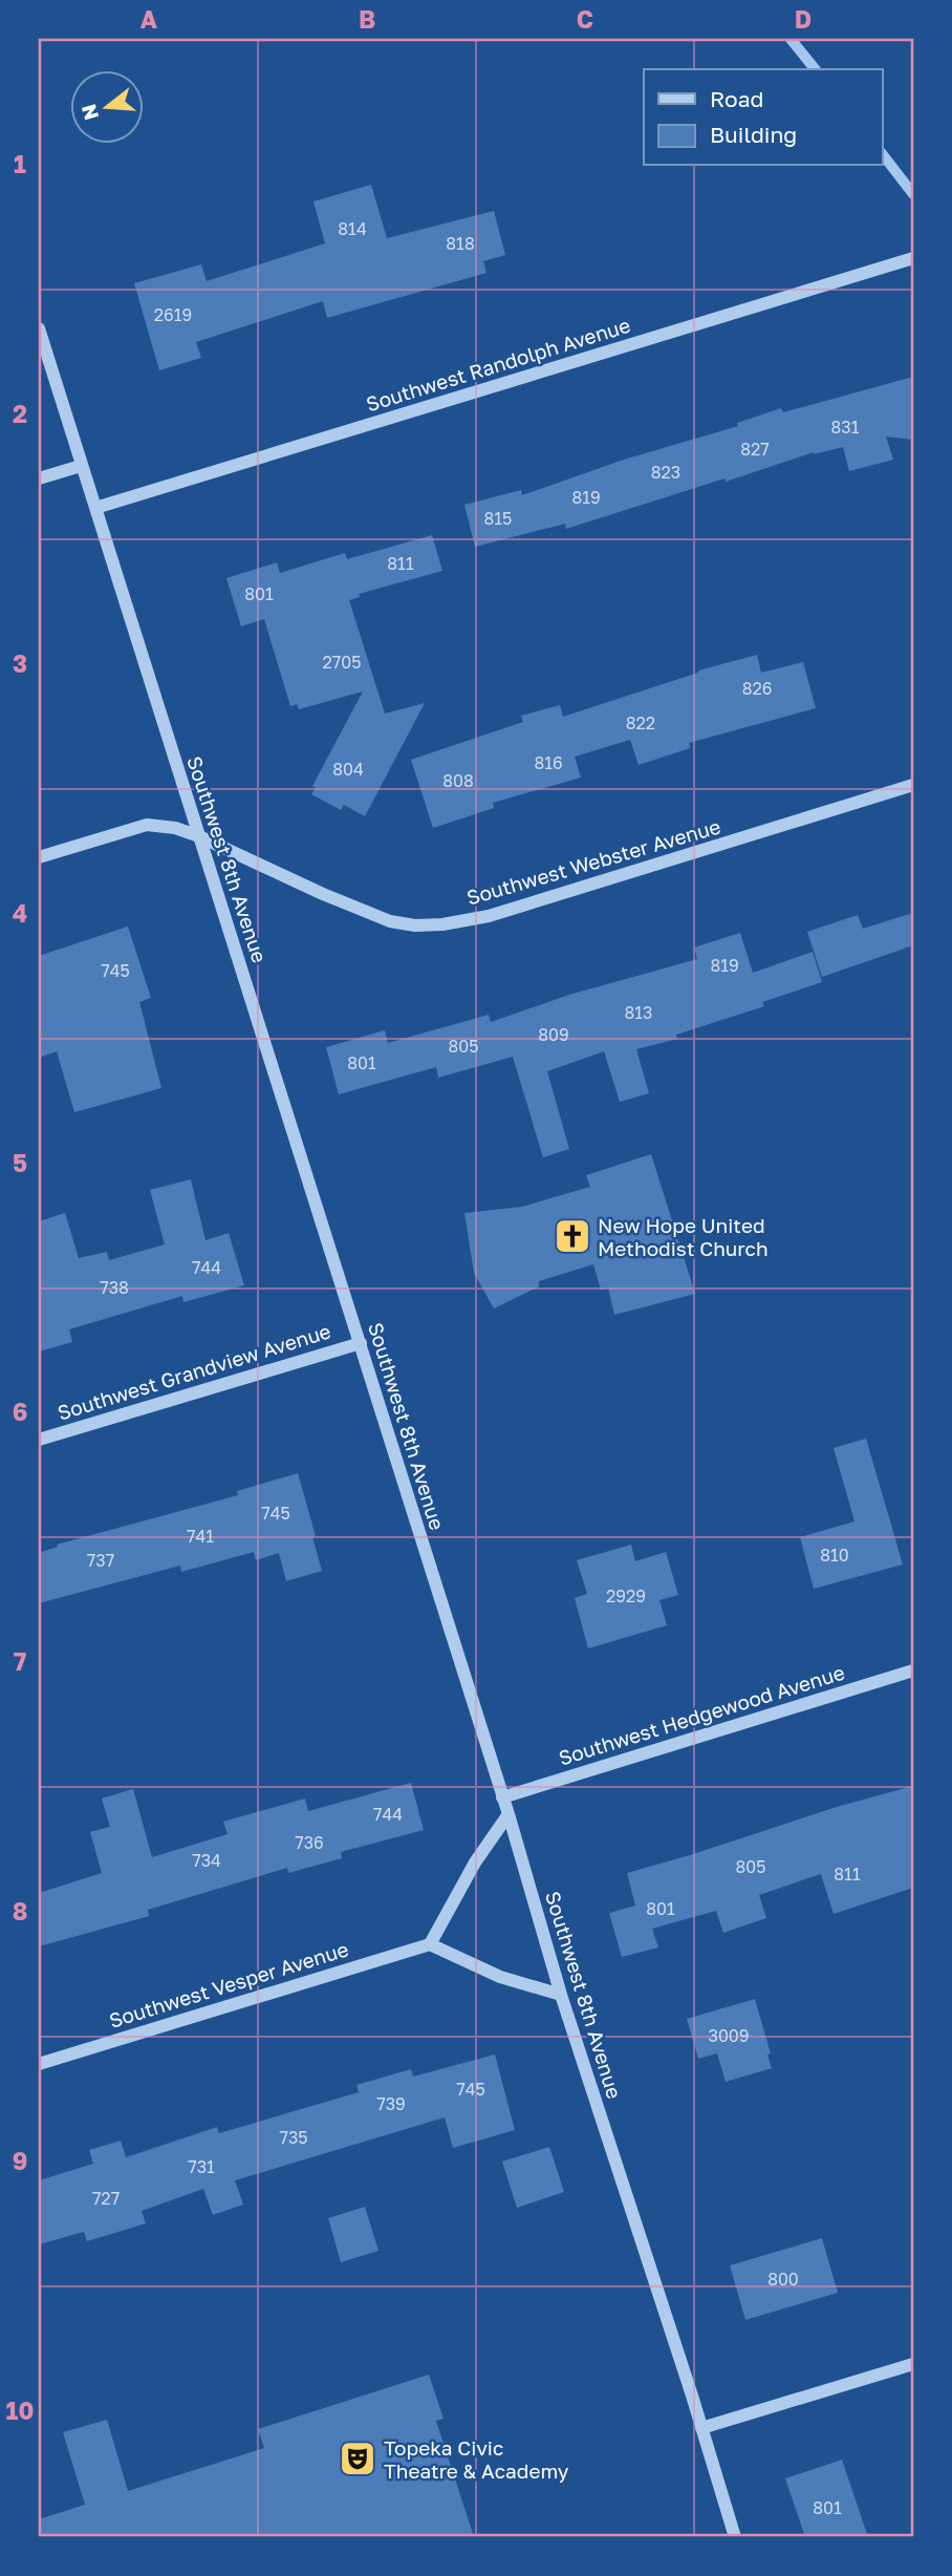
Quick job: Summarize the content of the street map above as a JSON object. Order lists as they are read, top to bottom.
{
  "streets": {
    "street": [
      "Southwest Randolph Avenue",
      "Southwest 8th Avenue",
      "Southwest Webster Avenue",
      "Southwest Grandview Avenue",
      "Southwest Hedgewood Avenue",
      "Southwest Vesper Avenue"
    ]
  },
  "crossings": [
    ["Southwest Randolph Avenue", "Southwest 8th Avenue"],
    ["Southwest 8th Avenue", "Southwest Webster Avenue"],
    ["Southwest 8th Avenue", "Southwest Grandview Avenue"],
    ["Southwest 8th Avenue", "Southwest Hedgewood Avenue"]
  ],
  "places": {
    "church": ["New Hope United Methodist Church"],
    "theatre": ["Topeka Civic Theatre & Academy"]
  },
  "house_numbers": [
    "814",
    "818",
    "2619",
    "831",
    "827",
    "823",
    "819",
    "815",
    "811",
    "801",
    "2705",
    "826",
    "822",
    "816",
    "804",
    "808",
    "819",
    "745",
    "813",
    "809",
    "805",
    "801",
    "744",
    "738",
    "745",
    "741",
    "810",
    "737",
    "2929",
    "744",
    "736",
    "734",
    "805",
    "811",
    "801",
    "3009",
    "745",
    "739",
    "735",
    "731",
    "727",
    "800",
    "801"
  ],
  "legend": ["Road", "Building"],
  "north": "left",
  "grid": {
    "columns": [
      "A",
      "B",
      "C",
      "D"
    ],
    "rows": [
      "1",
      "2",
      "3",
      "4",
      "5",
      "6",
      "7",
      "8",
      "9",
      "10"
    ]
  }
}
